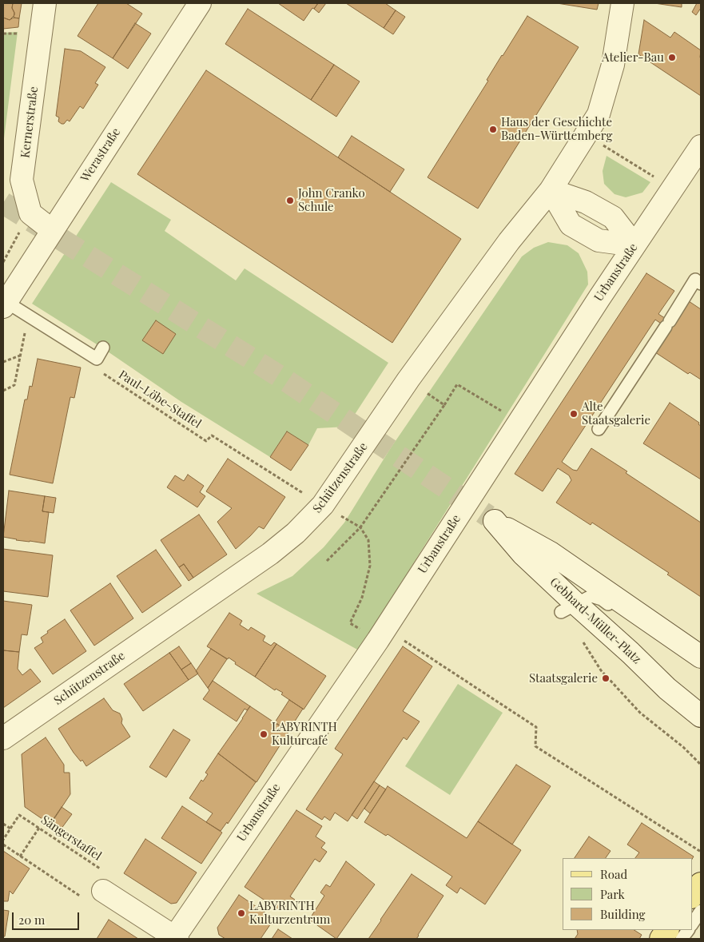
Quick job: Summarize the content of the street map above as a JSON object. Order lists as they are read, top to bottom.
{
  "streets": {
    "street": [
      "Kernerstraße",
      "Werastraße",
      "Urbanstraße",
      "Schützenstraße",
      "Gebhard-Müller-Platz"
    ],
    "path": ["Paul-Löbe-Staffel", "Sängerstaffel"]
  },
  "crossings": [
    ["Paul-Löbe-Staffel", "Schützenstraße"]
  ],
  "places": [
    "Atelier-Bau",
    "Haus der Geschichte Baden-Württemberg",
    "John Cranko Schule",
    "Alte Staatsgalerie",
    "Staatsgalerie",
    "LABYRINTH Kulturcafé",
    "LABYRINTH Kulturzentrum"
  ],
  "legend": ["Road", "Park", "Building"],
  "scale_bar": "20 m"
}
